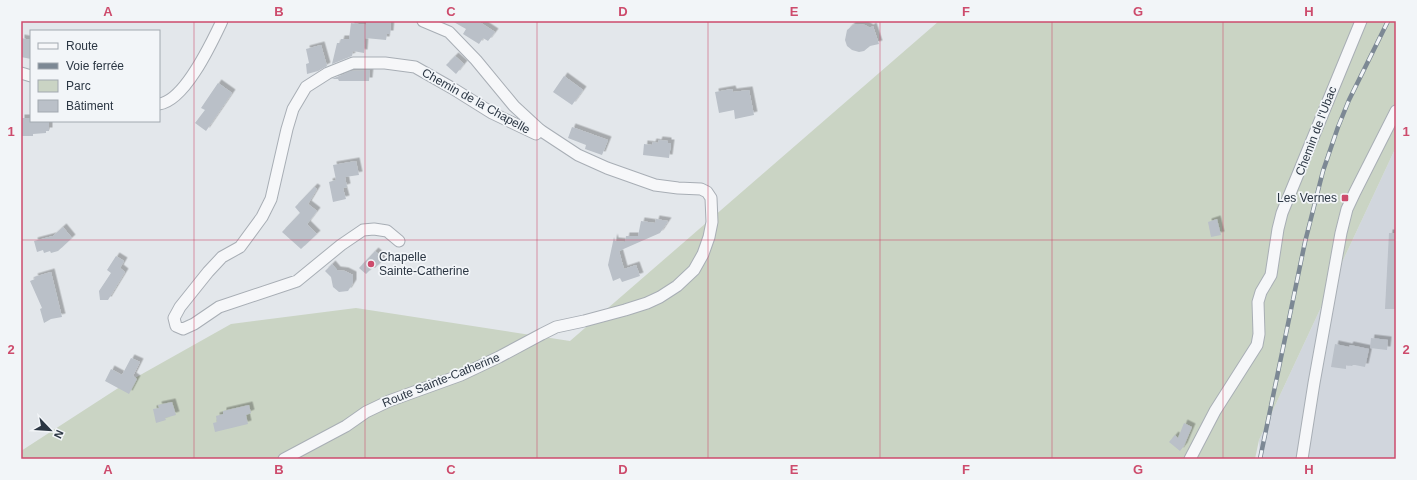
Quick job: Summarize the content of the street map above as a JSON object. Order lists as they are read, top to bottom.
{
  "streets": {
    "street": ["Chemin de la Chapelle", "Chemin de l'Ubac", "Route Sainte-Catherine"]
  },
  "crossings": [
    ["Chemin de la Chapelle", "Route Sainte-Catherine"]
  ],
  "places": {
    "transit": ["Les Vernes"],
    "other": ["Chapelle Sainte-Catherine"]
  },
  "legend": [
    "Route",
    "Voie ferrée",
    "Parc",
    "Bâtiment"
  ],
  "north": "bottom right",
  "grid": {
    "columns": [
      "A",
      "B",
      "C",
      "D",
      "E",
      "F",
      "G",
      "H"
    ],
    "rows": ["1", "2"]
  }
}
